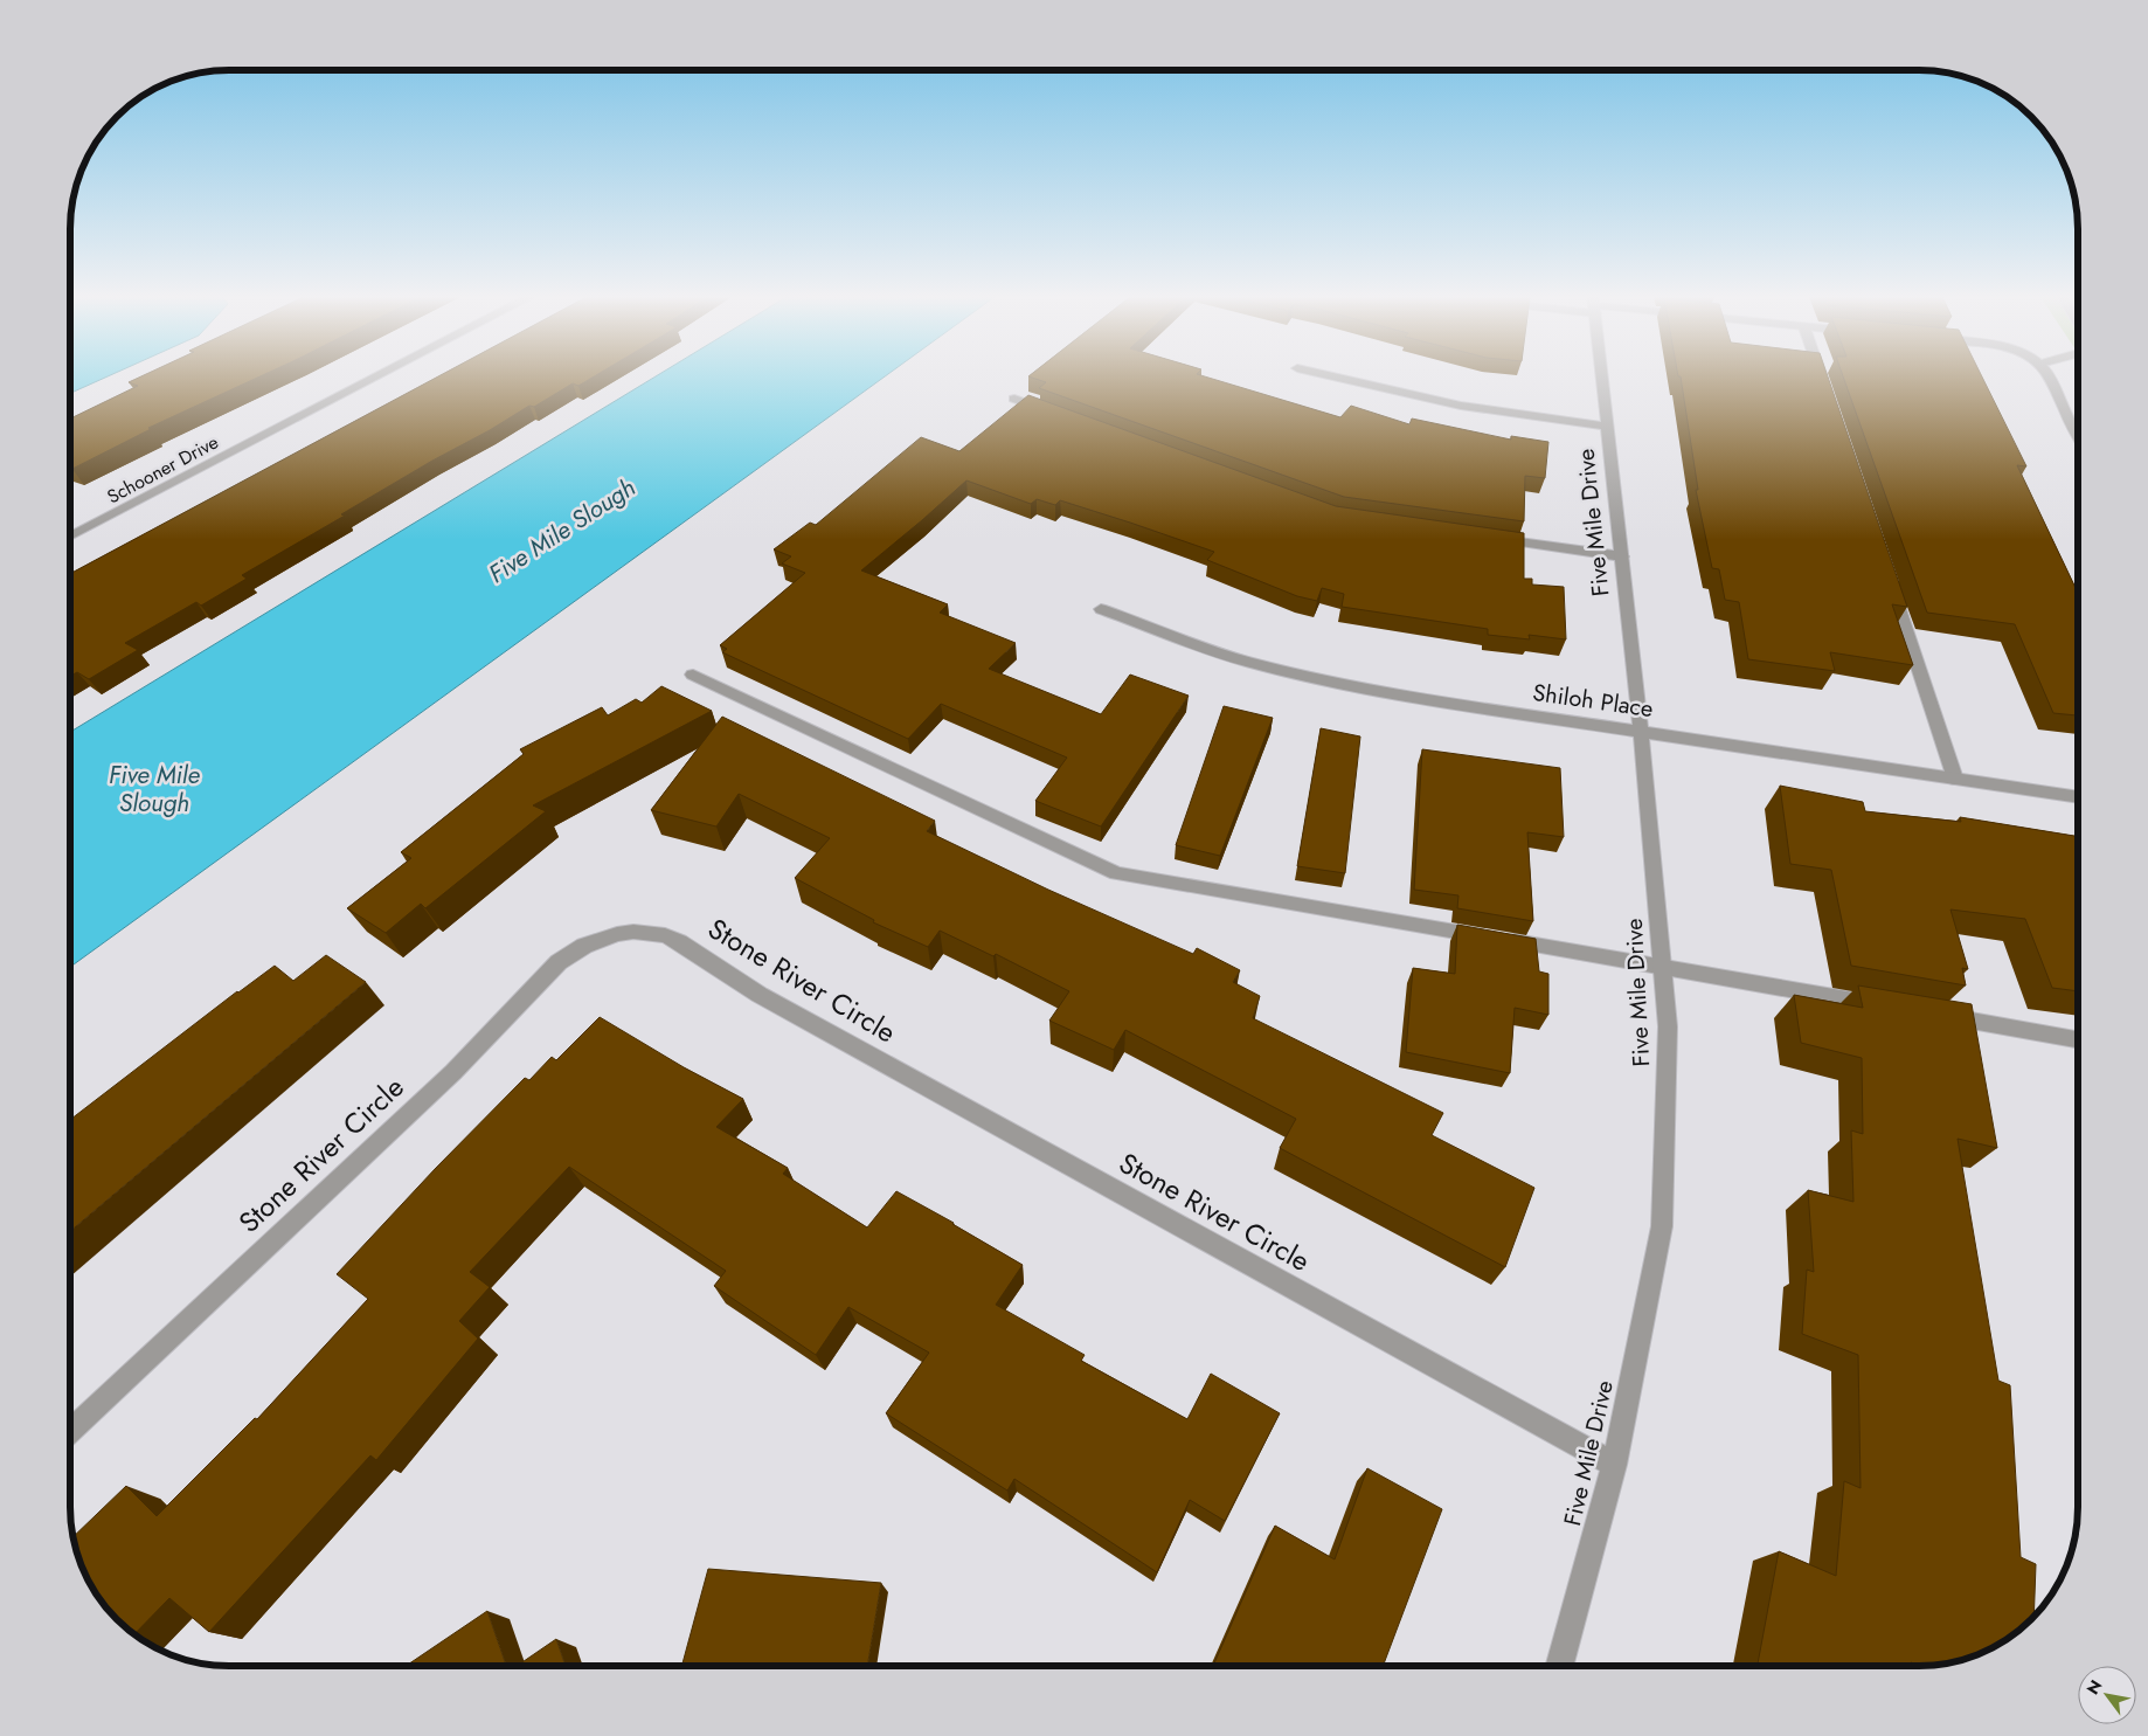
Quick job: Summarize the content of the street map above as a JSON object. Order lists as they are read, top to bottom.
{
  "streets": {
    "street": [
      "Schooner Drive",
      "Five Mile Drive",
      "Shiloh Place",
      "Stone River Circle"
    ]
  },
  "crossings": [
    ["Five Mile Drive", "Shiloh Place"],
    ["Five Mile Drive", "Stone River Circle"]
  ],
  "water": ["Five Mile Slough"],
  "north": "top left"
}
